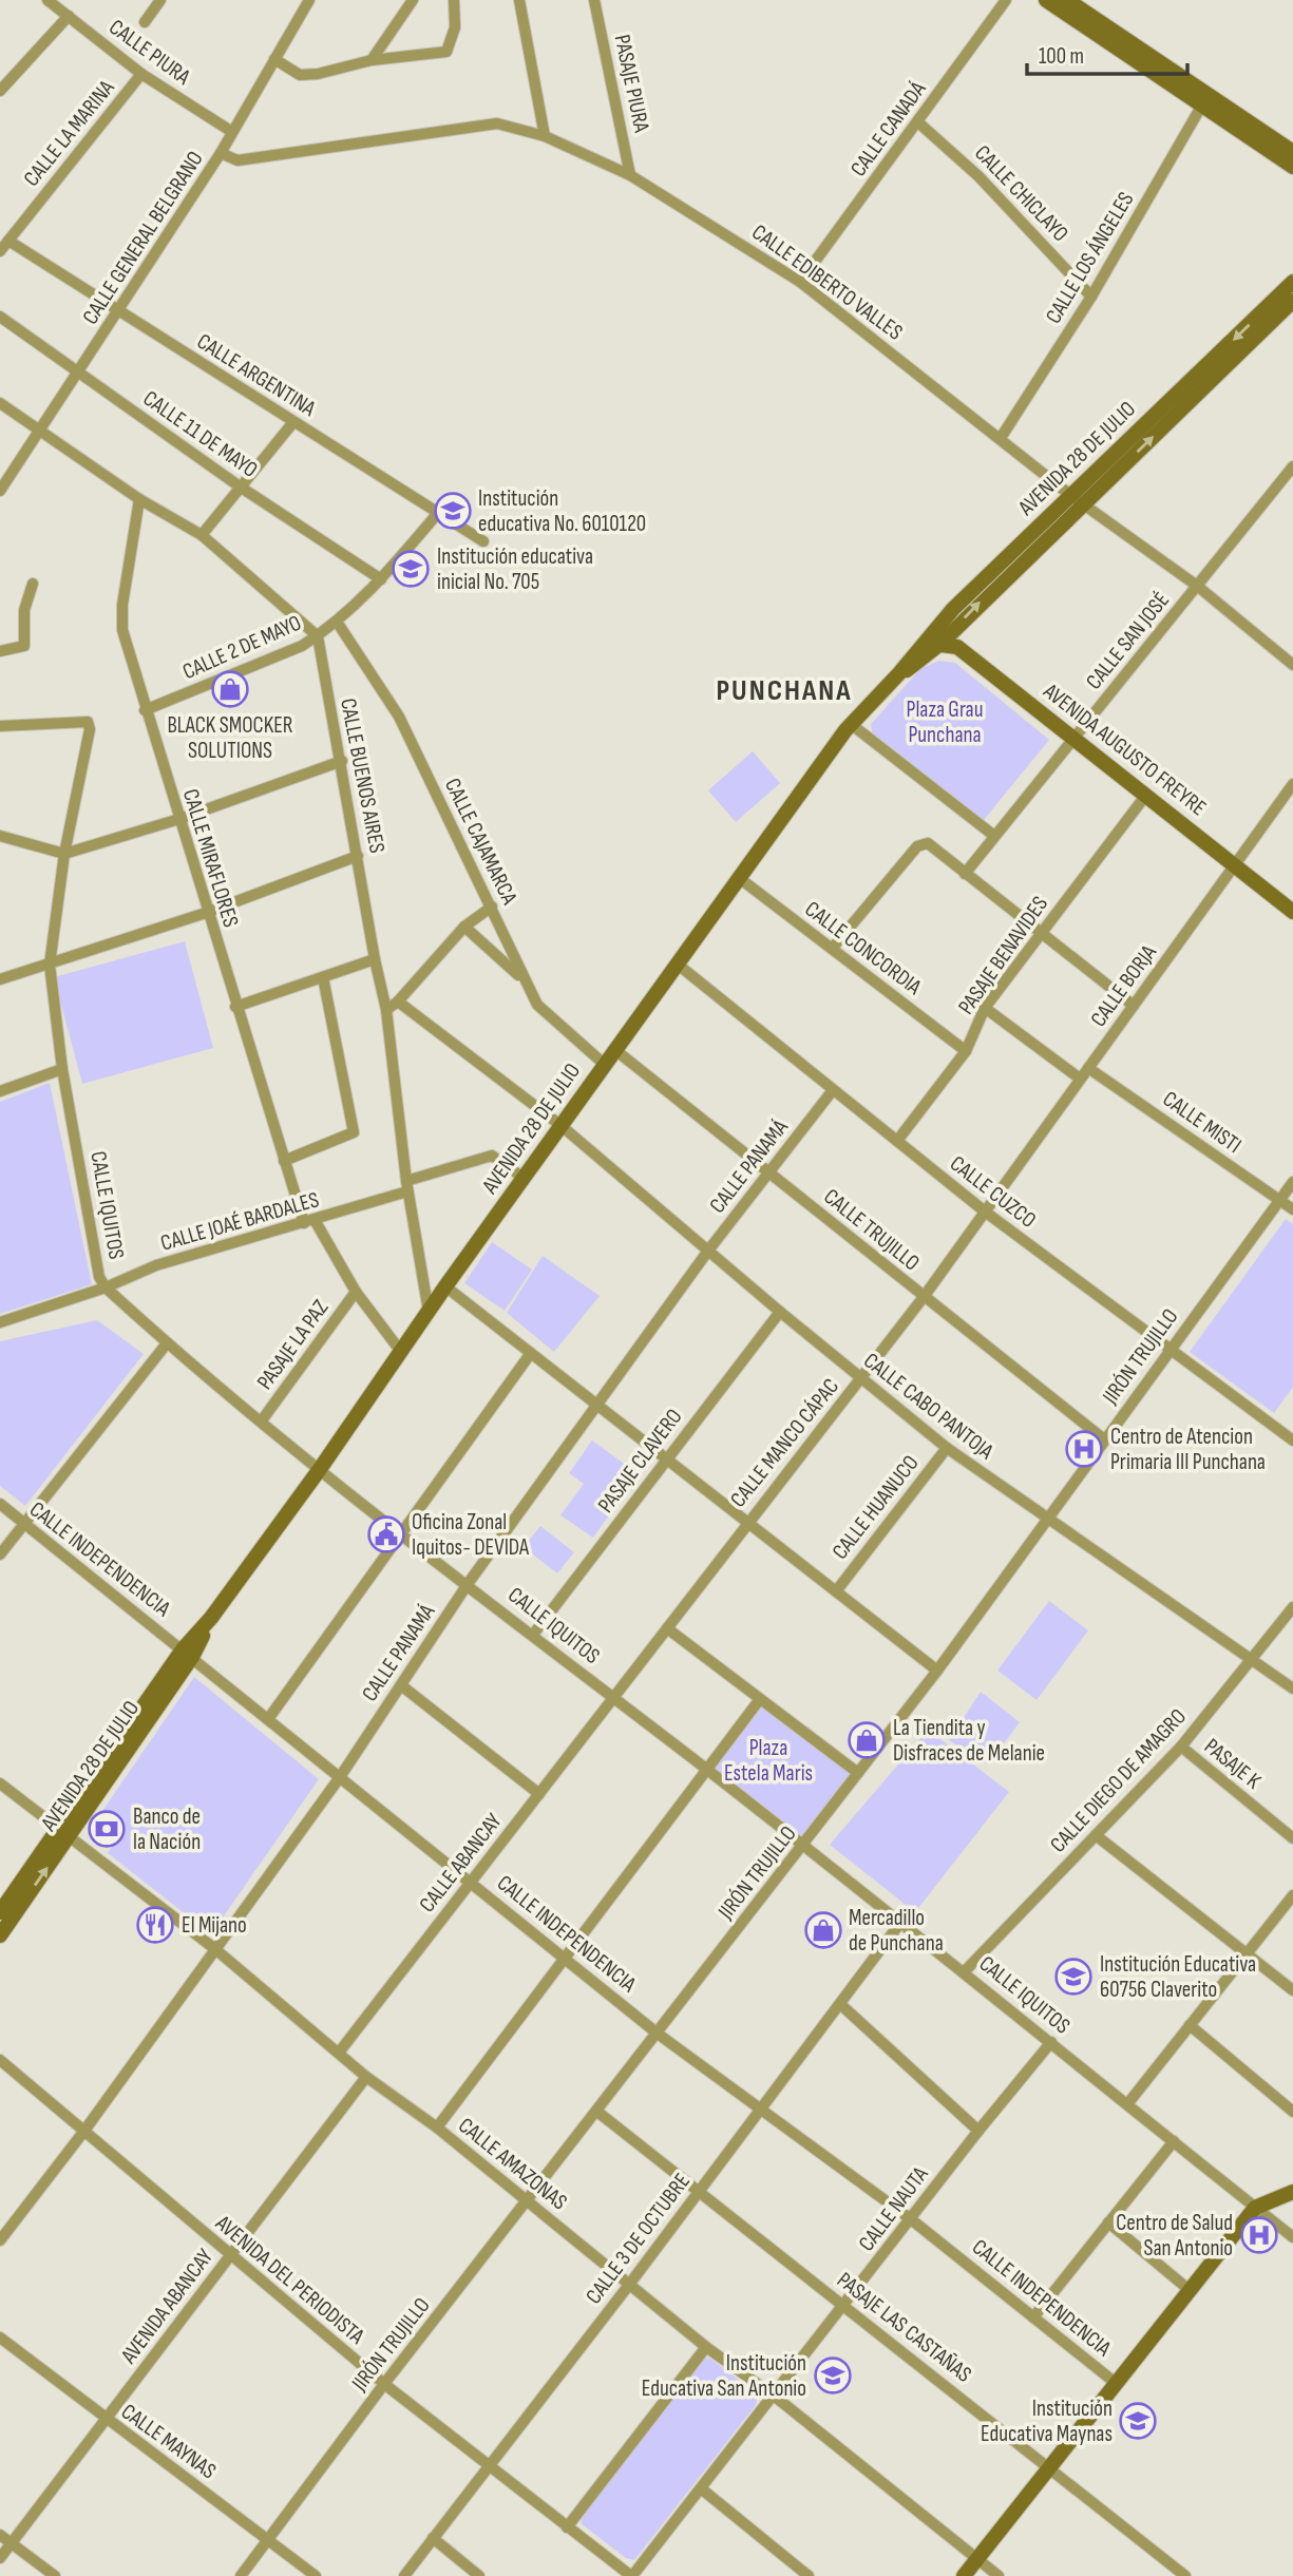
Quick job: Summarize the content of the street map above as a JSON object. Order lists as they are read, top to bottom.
{
  "streets": {
    "main road": ["AVENIDA 28 DE JULIO", "AVENIDA AUGUSTO FREYRE"],
    "street": [
      "CALLE PIURA",
      "PASAJE PIURA",
      "CALLE CANADÁ",
      "CALLE LA MARINA",
      "CALLE CHICLAYO",
      "CALLE GENERAL BELGRANO",
      "CALLE LOS ÁNGELES",
      "CALLE EDIBERTO VALLES",
      "CALLE ARGENTINA",
      "CALLE 11 DE MAYO",
      "CALLE SAN JOSÉ",
      "CALLE 2 DE MAYO",
      "CALLE BUENOS AIRES",
      "CALLE CAJAMARCA",
      "CALLE MIRAFLORES",
      "CALLE CONCORDIA",
      "PASAJE BENAVIDES",
      "CALLE BORJA",
      "CALLE MISTI",
      "CALLE PANAMÁ",
      "CALLE CUZCO",
      "CALLE IQUITOS",
      "CALLE JOAÉ BARDALES",
      "CALLE TRUJILLO",
      "PASAJE LA PAZ",
      "JIRÓN TRUJILLO",
      "CALLE CABO PANTOJA",
      "CALLE MANCO CÁPAC",
      "PASAJE CLAVERO",
      "CALLE HUANUCO",
      "CALLE INDEPENDENCIA",
      "PASAJE K",
      "CALLE DIEGO DE AMAGRO",
      "CALLE ABANCAY",
      "CALLE AMAZONAS",
      "CALLE NAUTA",
      "CALLE 3 DE OCTUBRE",
      "AVENIDA DEL PERIODISTA",
      "AVENIDA ABANCAY",
      "PASAJE LAS CASTAÑAS",
      "CALLE MAYNAS"
    ]
  },
  "crossings": [
    ["CALLE PIURA", "CALLE LA MARINA"],
    ["CALLE PIURA", "CALLE GENERAL BELGRANO"],
    ["PASAJE PIURA", "CALLE EDIBERTO VALLES"],
    ["CALLE CANADÁ", "CALLE CHICLAYO"],
    ["CALLE CANADÁ", "CALLE EDIBERTO VALLES"],
    ["CALLE LA MARINA", "CALLE ARGENTINA"],
    ["CALLE CHICLAYO", "CALLE LOS ÁNGELES"],
    ["CALLE GENERAL BELGRANO", "CALLE EDIBERTO VALLES"],
    ["CALLE GENERAL BELGRANO", "CALLE ARGENTINA"],
    ["CALLE GENERAL BELGRANO", "CALLE 11 DE MAYO"],
    ["CALLE LOS ÁNGELES", "CALLE EDIBERTO VALLES"],
    ["CALLE EDIBERTO VALLES", "AVENIDA 28 DE JULIO"],
    ["CALLE EDIBERTO VALLES", "CALLE SAN JOSÉ"],
    ["CALLE ARGENTINA", "CALLE 2 DE MAYO"],
    ["CALLE 11 DE MAYO", "CALLE 2 DE MAYO"],
    ["AVENIDA 28 DE JULIO", "AVENIDA AUGUSTO FREYRE"],
    ["AVENIDA 28 DE JULIO", "CALLE BUENOS AIRES"],
    ["AVENIDA 28 DE JULIO", "CALLE CAJAMARCA"],
    ["AVENIDA 28 DE JULIO", "CALLE MIRAFLORES"],
    ["AVENIDA 28 DE JULIO", "CALLE CONCORDIA"],
    ["AVENIDA 28 DE JULIO", "CALLE CUZCO"],
    ["AVENIDA 28 DE JULIO", "CALLE IQUITOS"],
    ["AVENIDA 28 DE JULIO", "CALLE JOAÉ BARDALES"],
    ["AVENIDA 28 DE JULIO", "CALLE TRUJILLO"],
    ["AVENIDA 28 DE JULIO", "CALLE CABO PANTOJA"],
    ["AVENIDA 28 DE JULIO", "CALLE INDEPENDENCIA"],
    ["AVENIDA 28 DE JULIO", "CALLE AMAZONAS"],
    ["CALLE SAN JOSÉ", "AVENIDA AUGUSTO FREYRE"],
    ["CALLE 2 DE MAYO", "CALLE BUENOS AIRES"],
    ["CALLE 2 DE MAYO", "CALLE CAJAMARCA"],
    ["CALLE 2 DE MAYO", "CALLE MIRAFLORES"],
    ["AVENIDA AUGUSTO FREYRE", "PASAJE BENAVIDES"],
    ["AVENIDA AUGUSTO FREYRE", "CALLE BORJA"],
    ["CALLE BUENOS AIRES", "CALLE JOAÉ BARDALES"],
    ["CALLE MIRAFLORES", "CALLE JOAÉ BARDALES"],
    ["CALLE MIRAFLORES", "PASAJE LA PAZ"],
    ["CALLE CONCORDIA", "PASAJE BENAVIDES"],
    ["PASAJE BENAVIDES", "CALLE CUZCO"],
    ["CALLE BORJA", "CALLE MISTI"],
    ["CALLE BORJA", "CALLE CUZCO"],
    ["CALLE BORJA", "CALLE MANCO CÁPAC"],
    ["CALLE MISTI", "JIRÓN TRUJILLO"],
    ["CALLE PANAMÁ", "CALLE CUZCO"],
    ["CALLE PANAMÁ", "CALLE IQUITOS"],
    ["CALLE PANAMÁ", "CALLE TRUJILLO"],
    ["CALLE PANAMÁ", "CALLE CABO PANTOJA"],
    ["CALLE PANAMÁ", "CALLE INDEPENDENCIA"],
    ["CALLE PANAMÁ", "CALLE AMAZONAS"],
    ["CALLE PANAMÁ", "AVENIDA DEL PERIODISTA"],
    ["CALLE CUZCO", "JIRÓN TRUJILLO"],
    ["CALLE CUZCO", "CALLE MANCO CÁPAC"],
    ["CALLE IQUITOS", "CALLE JOAÉ BARDALES"],
    ["CALLE IQUITOS", "PASAJE LA PAZ"],
    ["CALLE IQUITOS", "JIRÓN TRUJILLO"],
    ["CALLE IQUITOS", "CALLE MANCO CÁPAC"],
    ["CALLE IQUITOS", "PASAJE CLAVERO"],
    ["CALLE IQUITOS", "CALLE DIEGO DE AMAGRO"],
    ["CALLE IQUITOS", "CALLE ABANCAY"],
    ["CALLE IQUITOS", "CALLE NAUTA"],
    ["CALLE IQUITOS", "CALLE 3 DE OCTUBRE"],
    ["CALLE TRUJILLO", "JIRÓN TRUJILLO"],
    ["CALLE TRUJILLO", "CALLE MANCO CÁPAC"],
    ["JIRÓN TRUJILLO", "CALLE CABO PANTOJA"],
    ["JIRÓN TRUJILLO", "CALLE INDEPENDENCIA"],
    ["JIRÓN TRUJILLO", "CALLE AMAZONAS"],
    ["JIRÓN TRUJILLO", "AVENIDA DEL PERIODISTA"],
    ["JIRÓN TRUJILLO", "PASAJE LAS CASTAÑAS"],
    ["JIRÓN TRUJILLO", "CALLE MAYNAS"],
    ["CALLE CABO PANTOJA", "CALLE MANCO CÁPAC"],
    ["CALLE CABO PANTOJA", "PASAJE CLAVERO"],
    ["CALLE CABO PANTOJA", "CALLE HUANUCO"],
    ["CALLE CABO PANTOJA", "CALLE DIEGO DE AMAGRO"],
    ["CALLE MANCO CÁPAC", "CALLE ABANCAY"],
    ["CALLE INDEPENDENCIA", "CALLE ABANCAY"],
    ["CALLE INDEPENDENCIA", "CALLE NAUTA"],
    ["CALLE INDEPENDENCIA", "CALLE 3 DE OCTUBRE"],
    ["PASAJE K", "CALLE DIEGO DE AMAGRO"],
    ["CALLE ABANCAY", "CALLE AMAZONAS"],
    ["CALLE AMAZONAS", "CALLE NAUTA"],
    ["CALLE AMAZONAS", "CALLE 3 DE OCTUBRE"],
    ["CALLE AMAZONAS", "AVENIDA ABANCAY"],
    ["CALLE NAUTA", "AVENIDA DEL PERIODISTA"],
    ["CALLE NAUTA", "PASAJE LAS CASTAÑAS"],
    ["CALLE 3 DE OCTUBRE", "AVENIDA DEL PERIODISTA"],
    ["CALLE 3 DE OCTUBRE", "PASAJE LAS CASTAÑAS"],
    ["AVENIDA DEL PERIODISTA", "AVENIDA ABANCAY"],
    ["AVENIDA ABANCAY", "CALLE MAYNAS"]
  ],
  "districts": ["PUNCHANA"],
  "parks": ["Plaza Grau Punchana", "Plaza Estela Maris"],
  "places": {
    "school or university": [
      "Institución educativa No. 6010120",
      "Institución educativa inicial No. 705",
      "Institución Educativa 60756 Claverito",
      "Institución Educativa San Antonio",
      "Institución Educativa Maynas"
    ],
    "shop": ["BLACK SMOCKER SOLUTIONS", "La Tiendita y Disfraces de Melanie", "Mercadillo de Punchana"],
    "hospital": ["Centro de Atencion Primaria III Punchana", "Centro de Salud San Antonio"],
    "public building": ["Oficina Zonal Iquitos- DEVIDA"],
    "bank": ["Banco de la Nación"],
    "restaurant": ["El Mijano"]
  },
  "scale_bar": "100 m"
}
